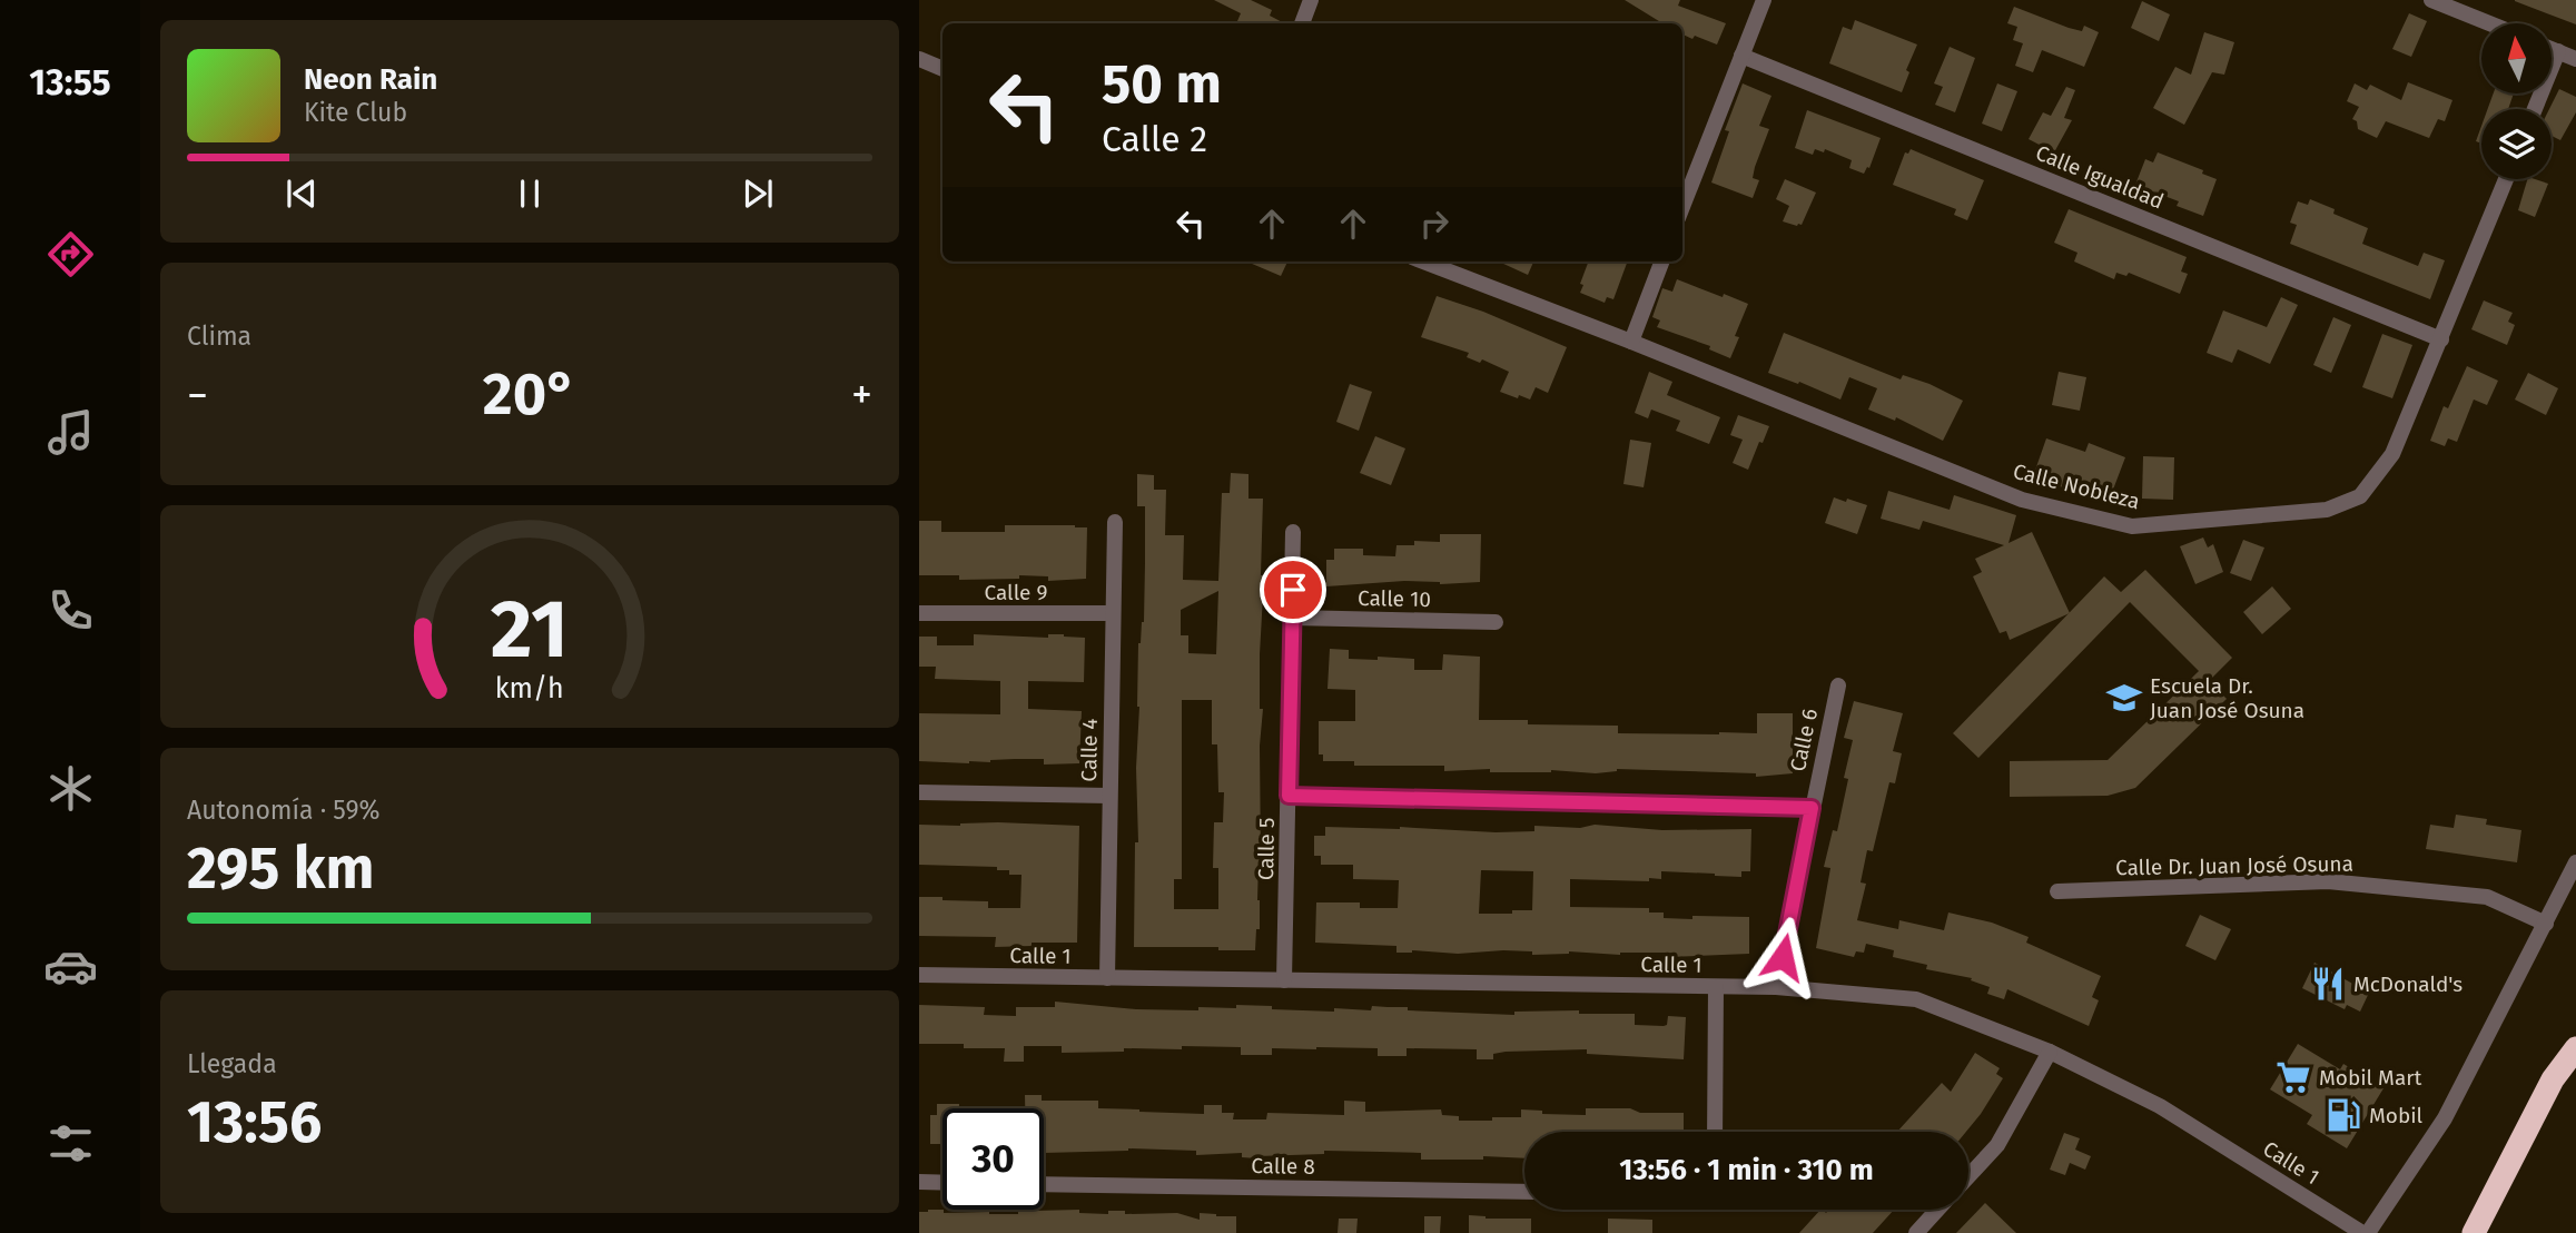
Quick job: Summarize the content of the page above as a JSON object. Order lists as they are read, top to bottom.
{
  "streets": {
    "street": [
      "Calle Igualdad",
      "Calle Nobleza",
      "Calle 9",
      "Calle 10",
      "Calle 6",
      "Calle 4",
      "Calle 5",
      "Calle Dr. Juan José Osuna",
      "Calle 1",
      "Calle 8"
    ]
  },
  "crossings": [
    ["Calle Igualdad", "Calle Nobleza"],
    ["Calle 9", "Calle 4"],
    ["Calle 10", "Calle 5"],
    ["Calle 6", "Calle 1"],
    ["Calle 4", "Calle 1"],
    ["Calle 5", "Calle 1"]
  ],
  "places": {
    "school or university": ["Escuela Dr. Juan José Osuna"],
    "restaurant": ["McDonald's"],
    "supermarket": ["Mobil Mart"],
    "fuel station": ["Mobil"]
  },
  "north": "top",
  "page": {
    "tabs": "13:55",
    "turn": ["50 m", "Calle 2"],
    "song": ["Neon Rain", "Kite Club"],
    "tile": [
      "Clima",
      ["Autonomía · 59%", "295 km"],
      ["Llegada", "13:56"]
    ],
    "heat": ["−", "20°", "+"],
    "limit": "30",
    "trip": "13:56 · 1 min · 310 m",
    "gauge": ["21", "km/h"]
  }
}
